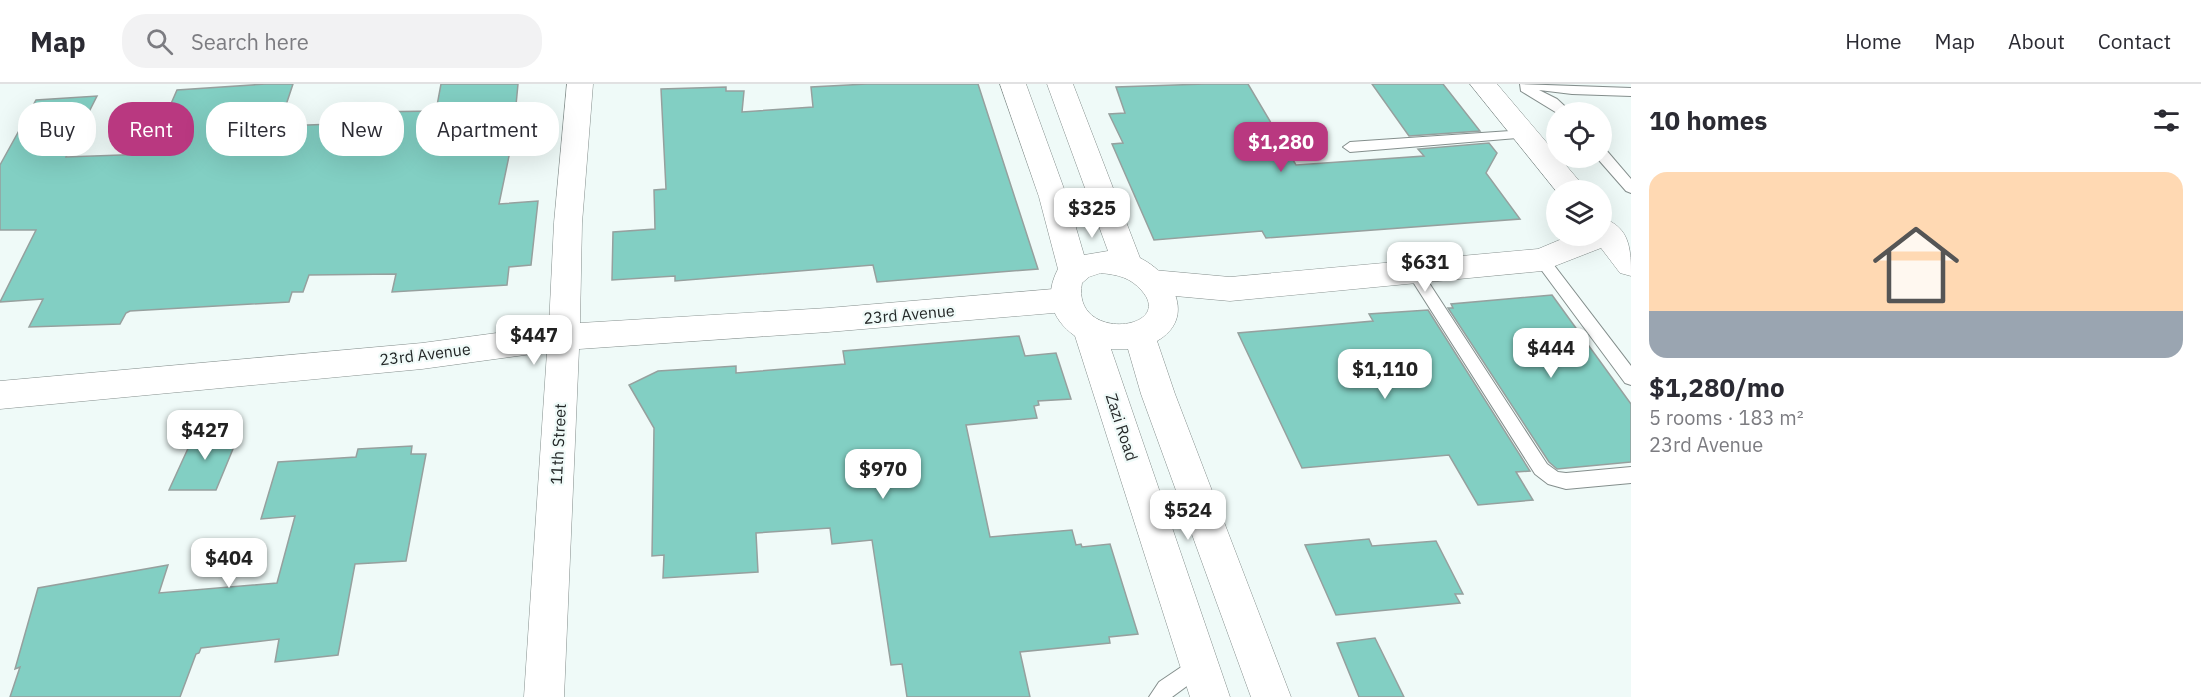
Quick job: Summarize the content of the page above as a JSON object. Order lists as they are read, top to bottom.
{
  "streets": {
    "street": ["23rd Avenue", "Zazi Road", "11th Street"]
  },
  "crossings": [
    ["23rd Avenue", "Zazi Road"],
    ["23rd Avenue", "11th Street"]
  ],
  "page": {
    "header": "Map",
    "search": "Search here",
    "nav": [
      "Home",
      "Map",
      "About",
      "Contact"
    ],
    "heading": "10 homes",
    "chip": [
      "Buy",
      "Rent",
      "Filters",
      "New",
      "Apartment"
    ],
    "price": [
      "$1,280",
      "$325",
      "$631",
      "$447",
      "$444",
      "$1,110",
      "$427",
      "$970",
      "$524",
      "$404"
    ],
    "list": [
      {
        "name": "$1,280/mo",
        "note": "5 rooms · 183 m² · 23rd Avenue"
      }
    ]
  }
}
